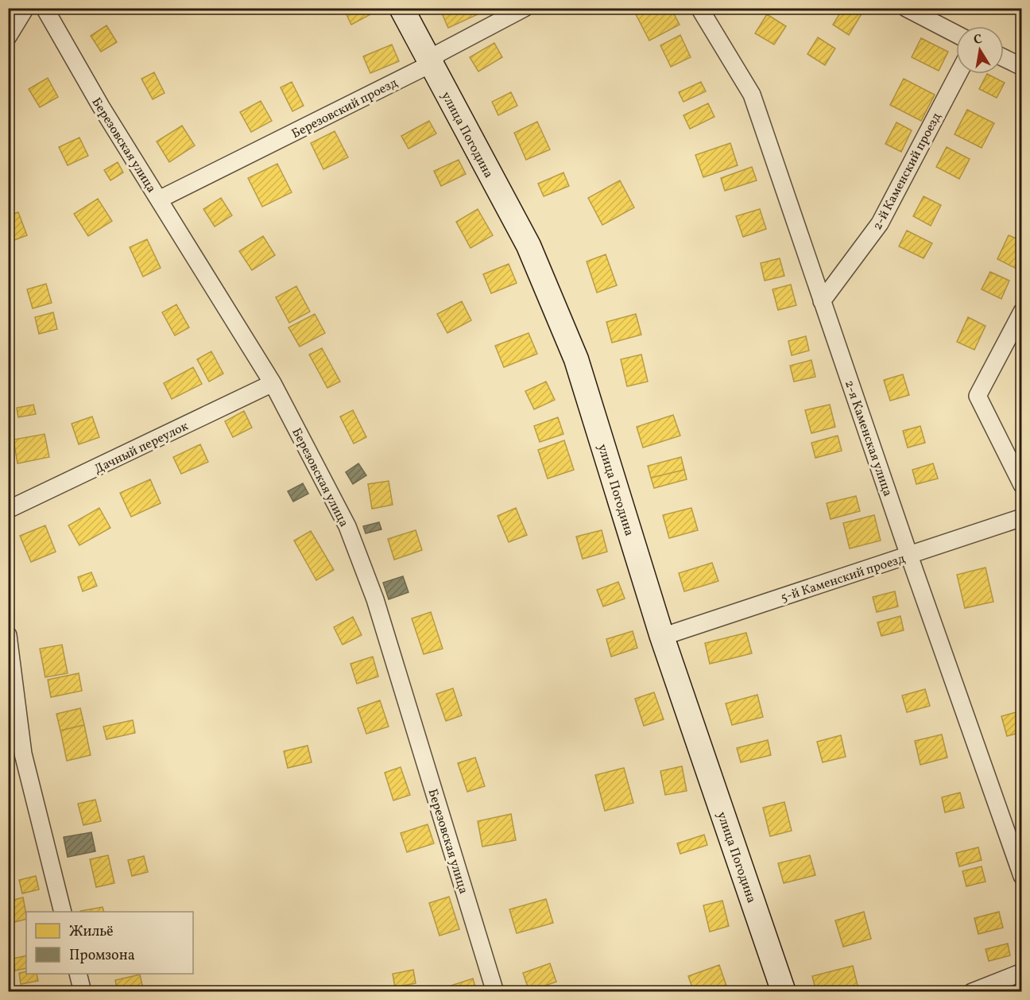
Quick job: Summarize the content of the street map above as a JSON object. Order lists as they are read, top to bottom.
{
  "streets": {
    "street": [
      "Березовский проезд",
      "улица Погодина",
      "Березовская улица",
      "2-й Каменский проезд",
      "2-я Каменская улица",
      "Дачный переулок",
      "5-й Каменский проезд"
    ]
  },
  "crossings": [
    ["Березовский проезд", "улица Погодина"],
    ["Березовский проезд", "Березовская улица"],
    ["улица Погодина", "5-й Каменский проезд"],
    ["Березовская улица", "Дачный переулок"],
    ["2-й Каменский проезд", "2-я Каменская улица"],
    ["2-я Каменская улица", "5-й Каменский проезд"]
  ],
  "legend": ["Жильё", "Промзона"],
  "north": "top"
}
